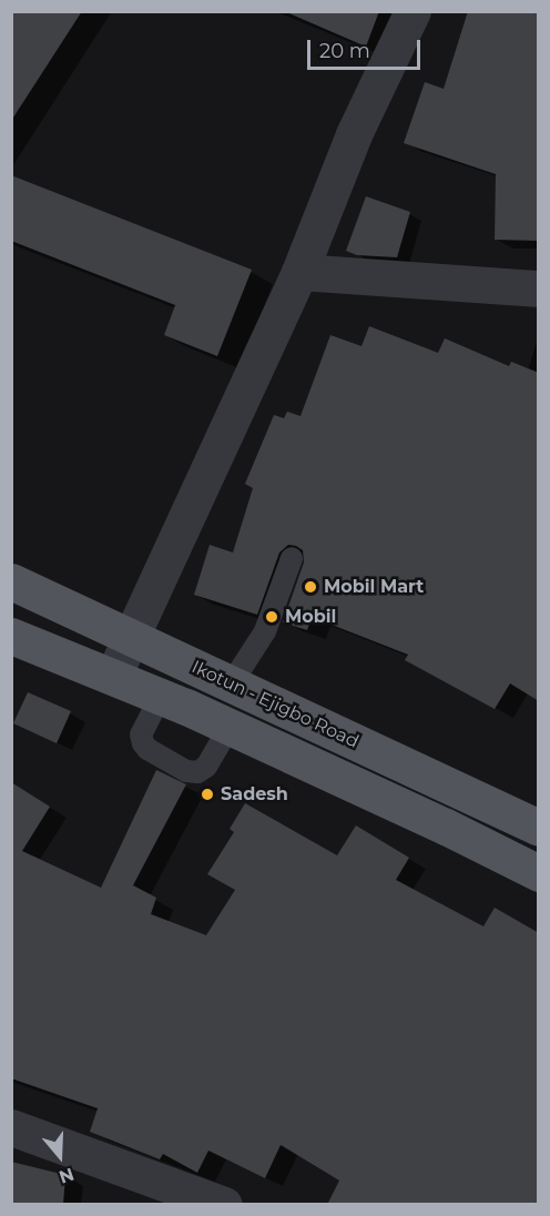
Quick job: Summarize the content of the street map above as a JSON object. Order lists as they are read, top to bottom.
{
  "streets": {
    "main road": ["Ikotun - Ejigbo Road"]
  },
  "places": ["Mobil Mart", "Mobil", "Sadesh"],
  "scale_bar": "20 m",
  "north": "bottom"
}
